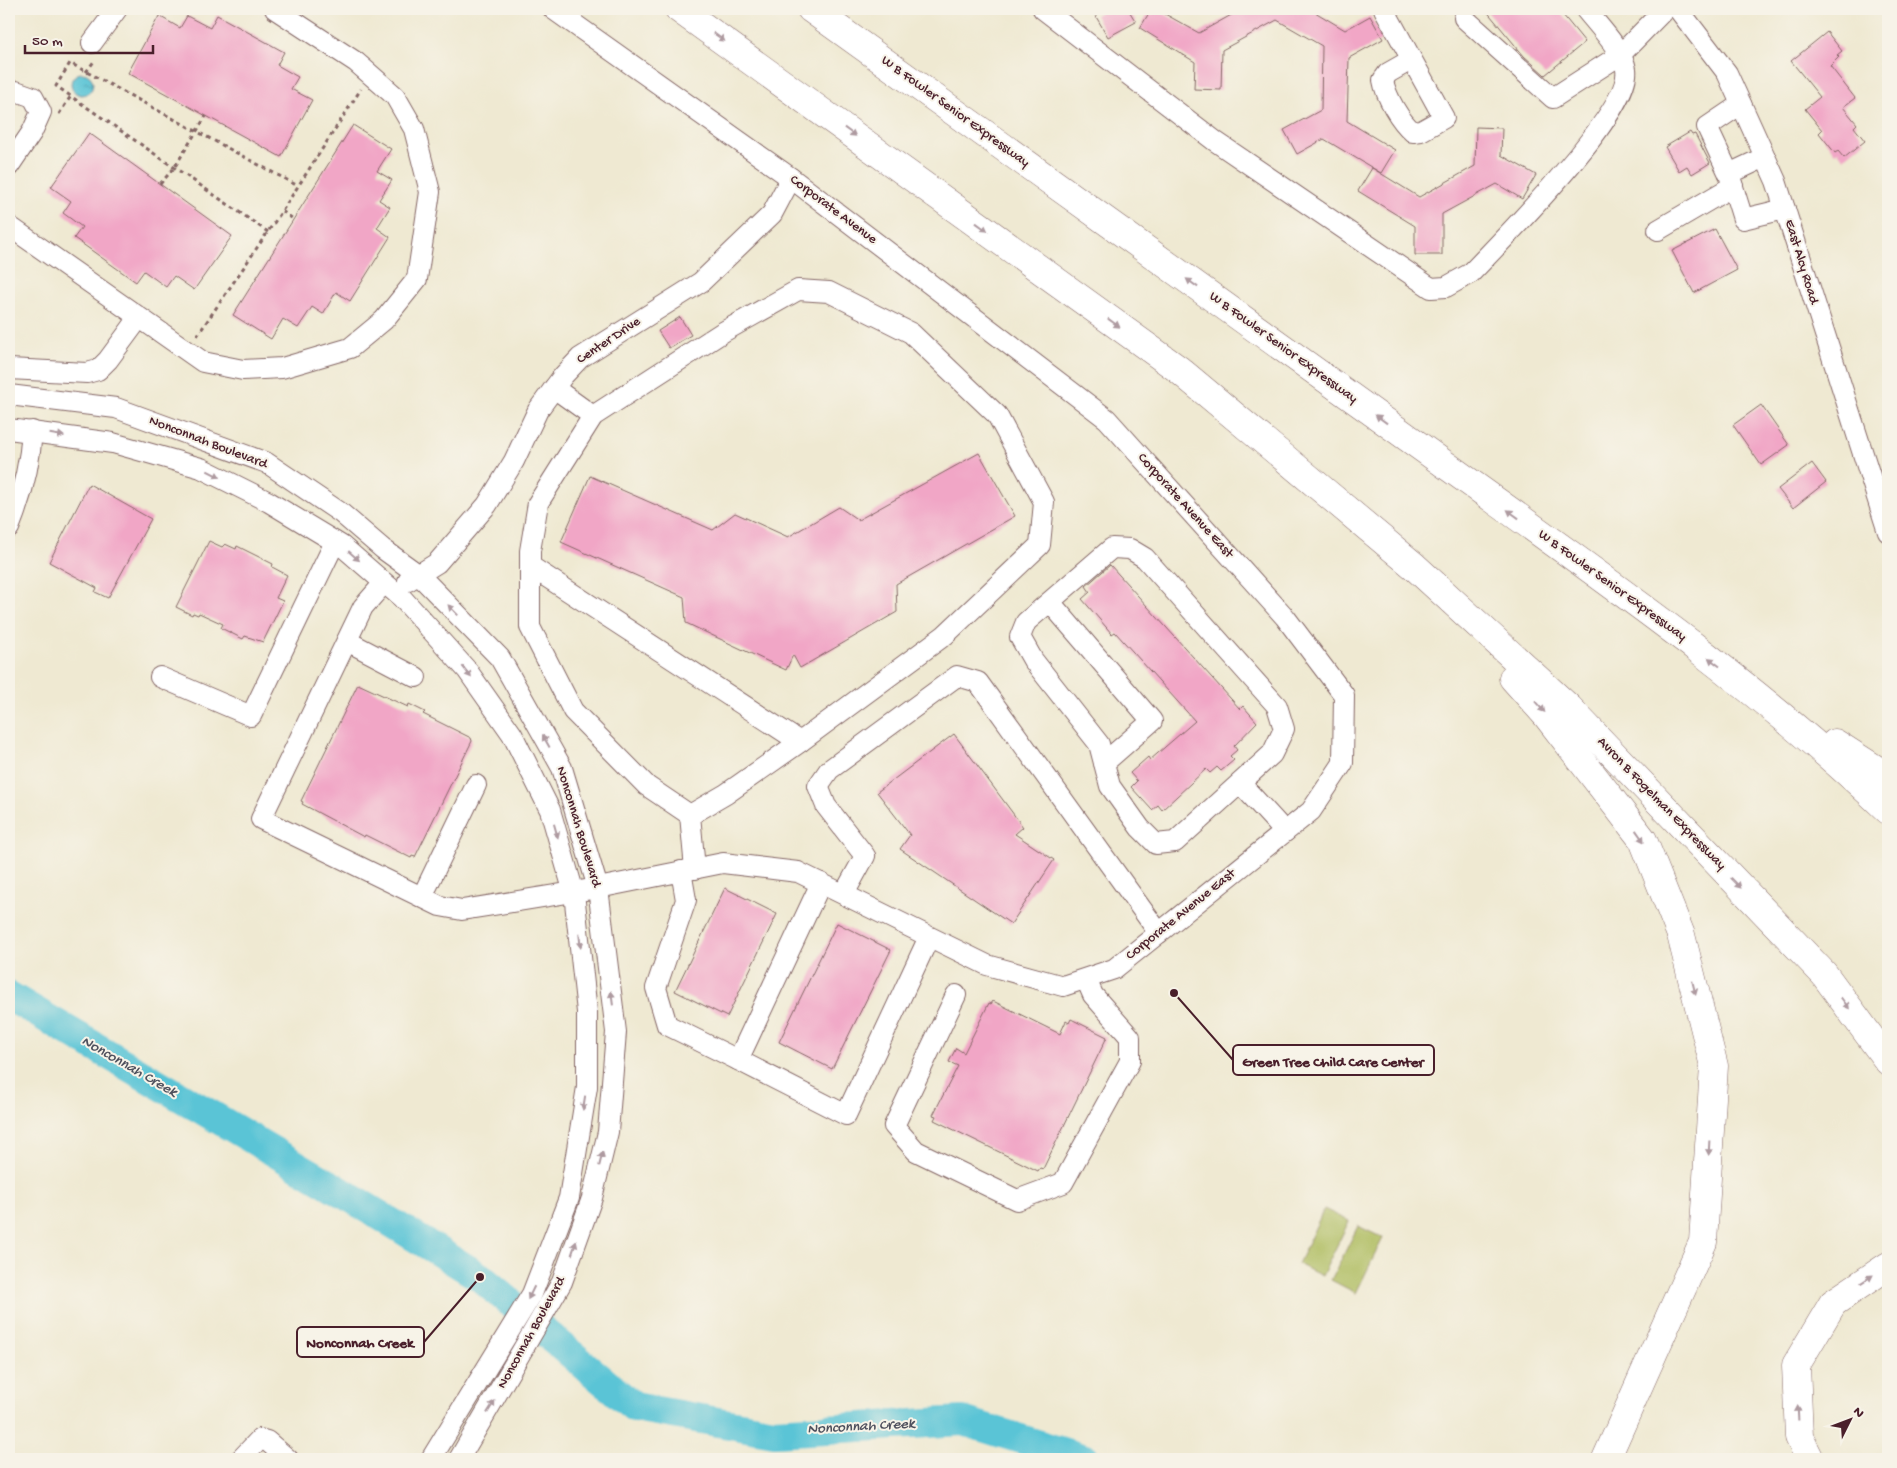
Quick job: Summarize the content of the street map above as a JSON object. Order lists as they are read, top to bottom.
{
  "streets": {
    "highway": ["W B Fowler Senior Expressway", "Avron B Fogelman Expressway"],
    "street": [
      "Corporate Avenue",
      "East Alcy Road",
      "Center Drive",
      "Nonconnah Boulevard",
      "Corporate Avenue East"
    ]
  },
  "crossings": [
    ["Corporate Avenue", "Center Drive"],
    ["Corporate Avenue", "Corporate Avenue East"],
    ["Center Drive", "Nonconnah Boulevard"],
    ["Nonconnah Boulevard", "Corporate Avenue East"]
  ],
  "water": ["Nonconnah Creek"],
  "places": ["Green Tree Child Care Center", "Nonconnah Creek"],
  "scale_bar": "50 m",
  "north": "top right"
}
